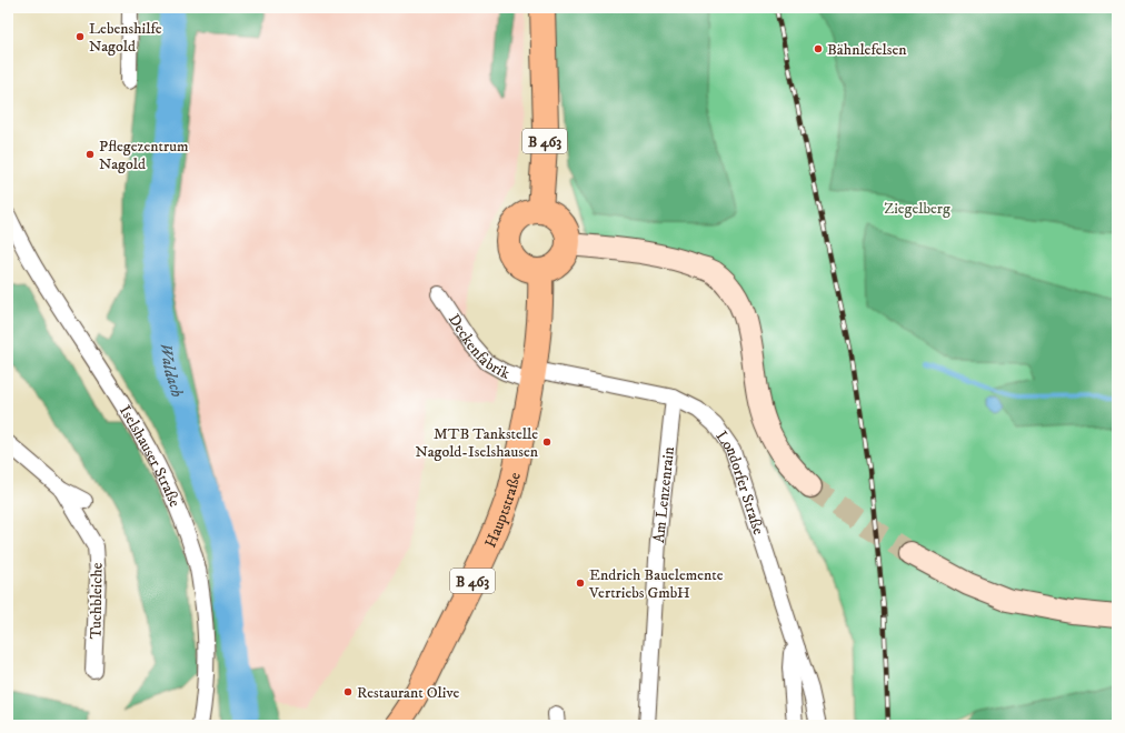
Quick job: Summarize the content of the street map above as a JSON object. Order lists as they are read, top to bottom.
{
  "streets": {
    "main road": ["B 463", "Hauptstraße"],
    "street": [
      "Deckenfabrik",
      "Iselshauser Straße",
      "Londorfer Straße",
      "Am Lenzenrain",
      "Tuchbleiche"
    ]
  },
  "crossings": [
    ["B 463", "Hauptstraße"],
    ["Deckenfabrik", "Londorfer Straße"],
    ["Deckenfabrik", "Hauptstraße"],
    ["Londorfer Straße", "Am Lenzenrain"],
    ["Londorfer Straße", "Hauptstraße"]
  ],
  "water": ["Waldach"],
  "parks": ["Ziegelberg"],
  "places": [
    "Lebenshilfe Nagold",
    "Bähnlefelsen",
    "Pflegezentrum Nagold",
    "MTB Tankstelle Nagold-Iselshausen",
    "Endrich Bauelemente Vertriebs GmbH",
    "Restaurant Olive"
  ]
}
